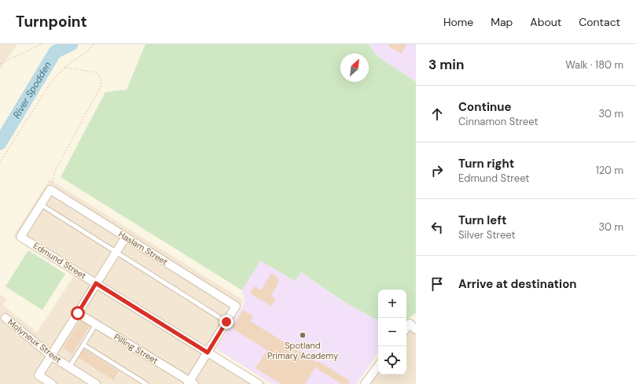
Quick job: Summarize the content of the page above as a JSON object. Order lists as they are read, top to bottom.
{
  "streets": {
    "street": [
      "Haslam Street",
      "Edmund Street",
      "Molyneux Street",
      "Pilling Street"
    ]
  },
  "crossings": [
    ["Haslam Street", "Edmund Street"]
  ],
  "water": ["River Spodden"],
  "places": ["Spotland Primary Academy"],
  "north": "top right",
  "page": {
    "header": "Turnpoint",
    "nav": [
      "Home",
      "Map",
      "About",
      "Contact"
    ],
    "heading": ["3 min", "Walk · 180 m"],
    "list": [
      ["Continue", "Cinnamon Street", "30 m"],
      ["Turn right", "Edmund Street", "120 m"],
      ["Turn left", "Silver Street", "30 m"],
      "Arrive at destination"
    ],
    "map_buttons": ["+", "−"]
  }
}
